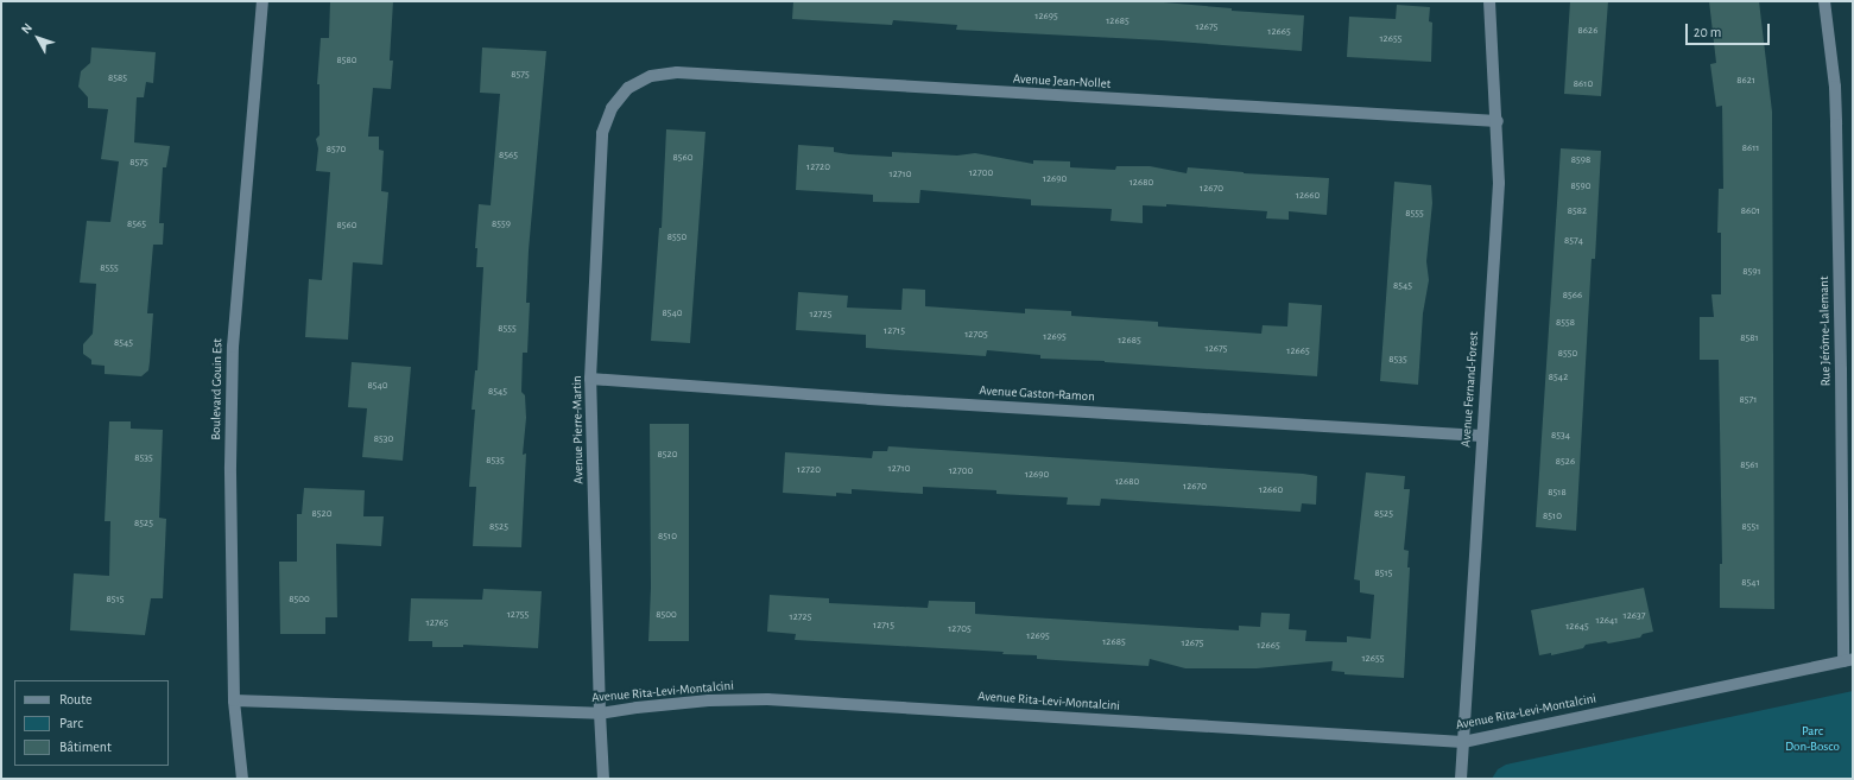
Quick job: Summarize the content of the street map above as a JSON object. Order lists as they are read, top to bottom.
{
  "streets": {
    "street": [
      "Avenue Jean-Nollet",
      "Rue Jérôme-Lalemant",
      "Boulevard Gouin Est",
      "Avenue Fernand-Forest",
      "Avenue Gaston-Ramon",
      "Avenue Pierre-Martin",
      "Avenue Rita-Levi-Montalcini"
    ]
  },
  "crossings": [
    ["Avenue Jean-Nollet", "Avenue Fernand-Forest"],
    ["Avenue Jean-Nollet", "Avenue Pierre-Martin"],
    ["Rue Jérôme-Lalemant", "Avenue Rita-Levi-Montalcini"],
    ["Boulevard Gouin Est", "Avenue Rita-Levi-Montalcini"],
    ["Avenue Fernand-Forest", "Avenue Gaston-Ramon"],
    ["Avenue Fernand-Forest", "Avenue Rita-Levi-Montalcini"],
    ["Avenue Gaston-Ramon", "Avenue Pierre-Martin"],
    ["Avenue Pierre-Martin", "Avenue Rita-Levi-Montalcini"]
  ],
  "parks": ["Parc Don-Bosco"],
  "house_numbers": [
    "12695",
    "12685",
    "12675",
    "8626",
    "12665",
    "12655",
    "8580",
    "8575",
    "8585",
    "8621",
    "8610",
    "8611",
    "8570",
    "8565",
    "8560",
    "8598",
    "8575",
    "12720",
    "12700",
    "12710",
    "12690",
    "12680",
    "8590",
    "12670",
    "12660",
    "8582",
    "8601",
    "8555",
    "8565",
    "8559",
    "8560",
    "8550",
    "8574",
    "8555",
    "8591",
    "8545",
    "8566",
    "8540",
    "12725",
    "8558",
    "8555",
    "12715",
    "12705",
    "12695",
    "8581",
    "12685",
    "8545",
    "12675",
    "12665",
    "8550",
    "8535",
    "8542",
    "8540",
    "8545",
    "8571",
    "8534",
    "8530",
    "8520",
    "8535",
    "8535",
    "8526",
    "8561",
    "12710",
    "12720",
    "12700",
    "12690",
    "12680",
    "12670",
    "12660",
    "8518",
    "8520",
    "8525",
    "8510",
    "8525",
    "8525",
    "8551",
    "8510",
    "8515",
    "8541",
    "8515",
    "8500",
    "12755",
    "8500",
    "12637",
    "12725",
    "12641",
    "12765",
    "12715",
    "12645",
    "12705",
    "12695",
    "12685",
    "12675",
    "12665",
    "12655"
  ],
  "legend": ["Route", "Parc", "Bâtiment"],
  "scale_bar": "20 m",
  "north": "top left"
}
